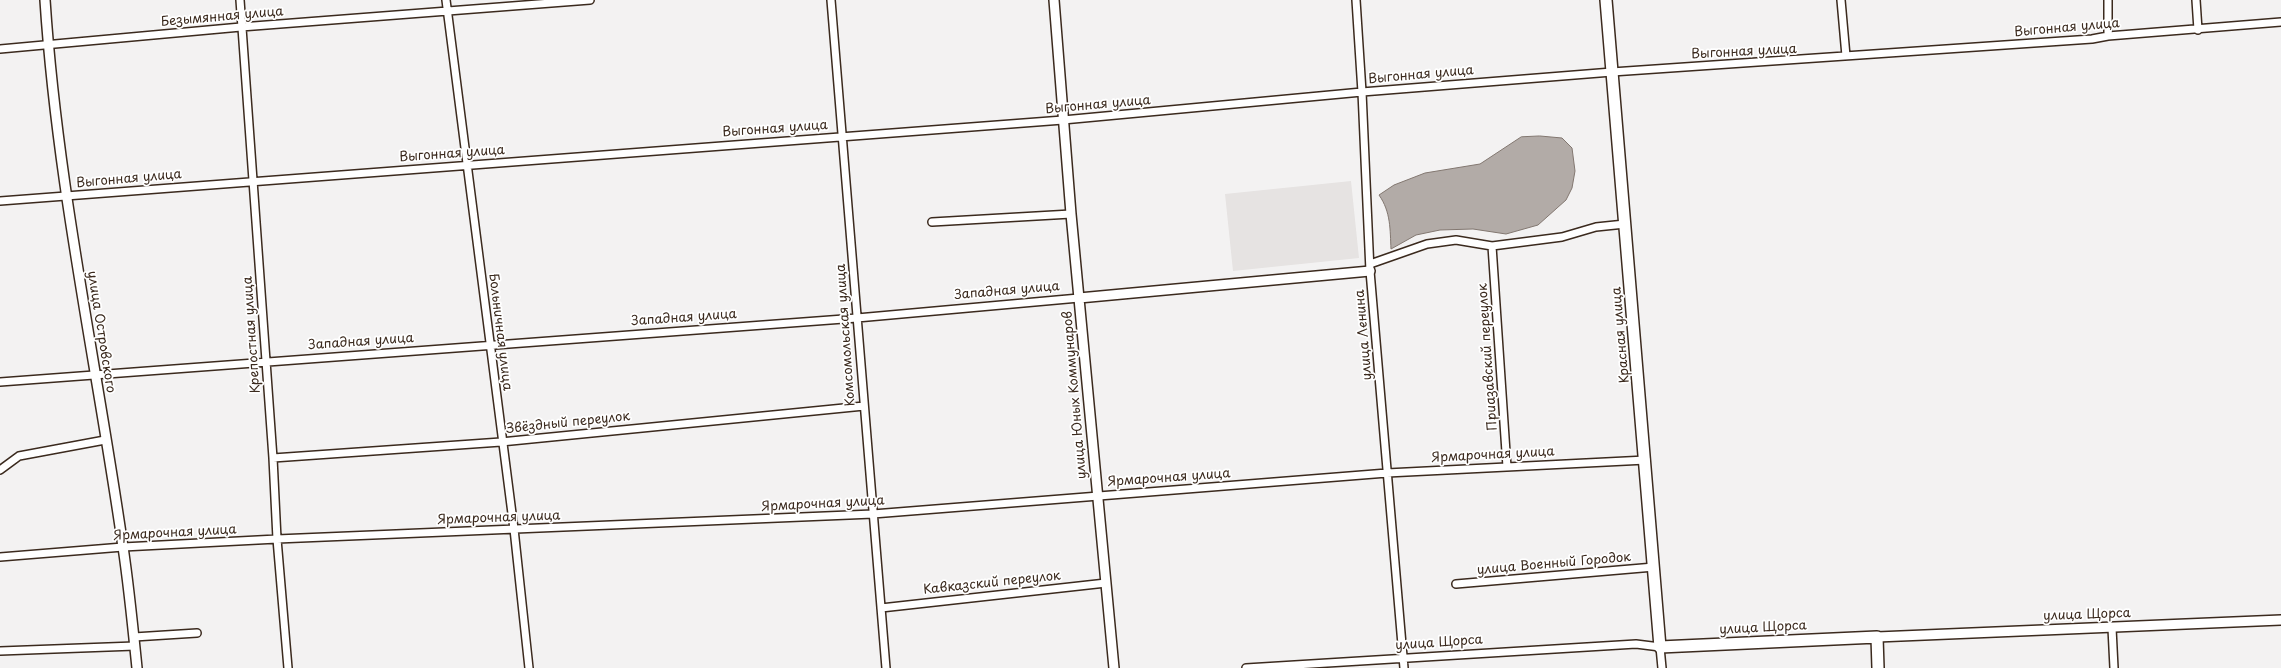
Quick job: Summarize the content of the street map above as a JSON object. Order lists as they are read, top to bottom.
{
  "streets": {
    "main road": ["Красная улица", "улица Щорса"],
    "street": [
      "Безымянная улица",
      "Выгонная улица",
      "Западная улица",
      "улица Островского",
      "Больничная улица",
      "Крепостная улица",
      "Комсомольская улица",
      "улица Ленина",
      "Приазавский переулок",
      "улица Юных Коммунаров",
      "Звёздный переулок",
      "Ярмарочная улица",
      "улица Военный Городок",
      "Кавказский переулок"
    ]
  },
  "crossings": [
    ["Безымянная улица", "улица Островского"],
    ["Безымянная улица", "Больничная улица"],
    ["Безымянная улица", "Крепостная улица"],
    ["Выгонная улица", "улица Островского"],
    ["Выгонная улица", "Больничная улица"],
    ["Выгонная улица", "Крепостная улица"],
    ["Выгонная улица", "Комсомольская улица"],
    ["Выгонная улица", "улица Ленина"],
    ["Выгонная улица", "Красная улица"],
    ["Выгонная улица", "улица Юных Коммунаров"],
    ["Западная улица", "улица Островского"],
    ["Западная улица", "Больничная улица"],
    ["Западная улица", "Крепостная улица"],
    ["Западная улица", "Комсомольская улица"],
    ["Западная улица", "улица Ленина"],
    ["Западная улица", "улица Юных Коммунаров"],
    ["улица Островского", "Ярмарочная улица"],
    ["Больничная улица", "Звёздный переулок"],
    ["Больничная улица", "Ярмарочная улица"],
    ["Крепостная улица", "Звёздный переулок"],
    ["Крепостная улица", "Ярмарочная улица"],
    ["Комсомольская улица", "Звёздный переулок"],
    ["Комсомольская улица", "Ярмарочная улица"],
    ["Комсомольская улица", "Кавказский переулок"],
    ["улица Ленина", "Ярмарочная улица"],
    ["улица Ленина", "улица Щорса"],
    ["Красная улица", "Ярмарочная улица"],
    ["Красная улица", "улица Военный Городок"],
    ["Красная улица", "улица Щорса"],
    ["Приазавский переулок", "Ярмарочная улица"],
    ["улица Юных Коммунаров", "Ярмарочная улица"],
    ["улица Юных Коммунаров", "Кавказский переулок"]
  ]
}
